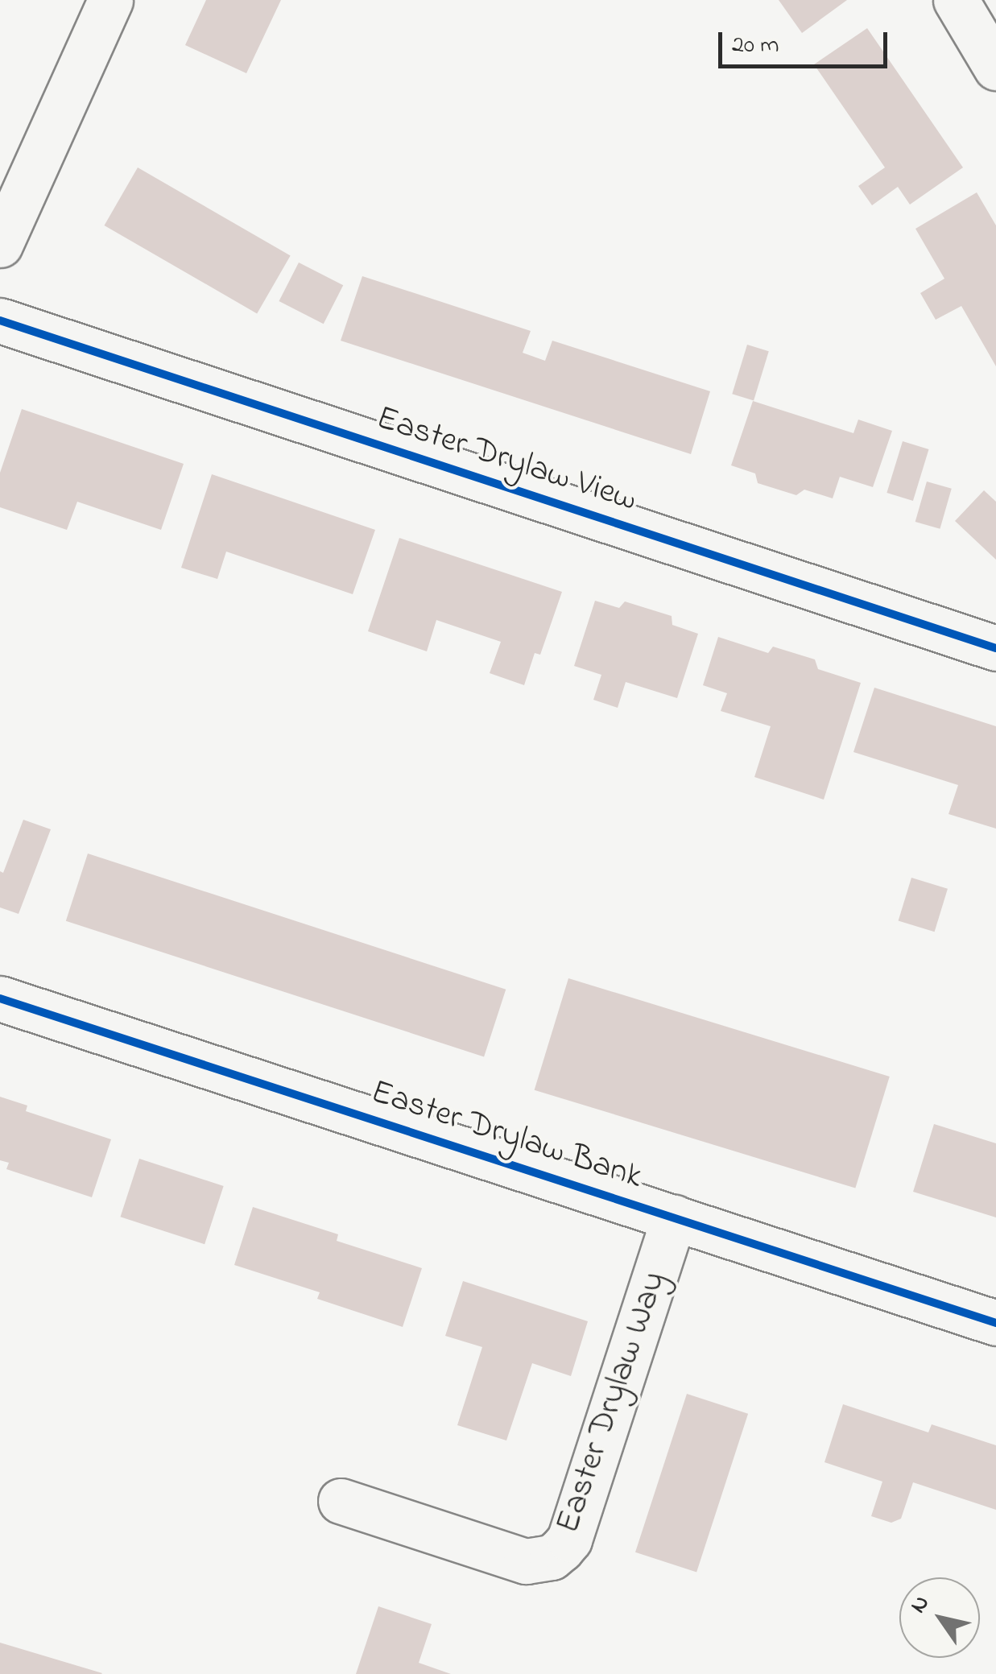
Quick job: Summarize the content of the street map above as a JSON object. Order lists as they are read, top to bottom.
{
  "streets": {
    "street": ["Easter Drylaw View", "Easter Drylaw Bank", "Easter Drylaw Way"]
  },
  "crossings": [
    ["Easter Drylaw Bank", "Easter Drylaw Way"]
  ],
  "scale_bar": "20 m",
  "north": "top left"
}
